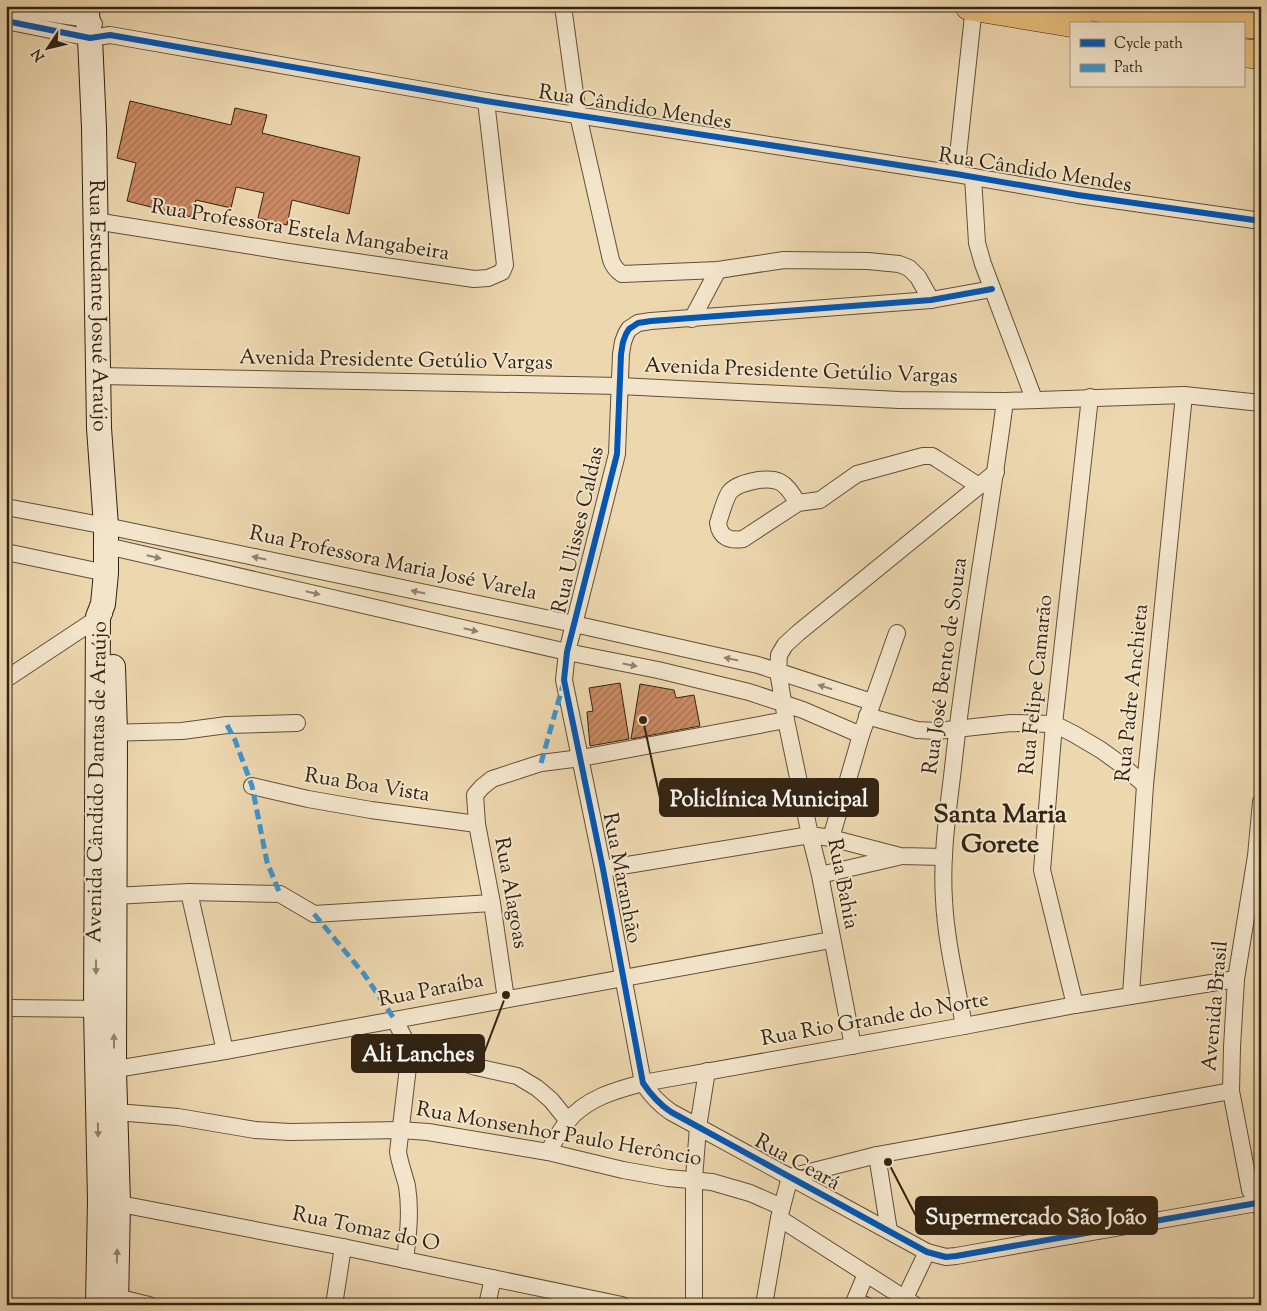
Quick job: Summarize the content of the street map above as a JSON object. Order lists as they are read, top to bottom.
{
  "streets": {
    "main road": ["Rua Estudante Josué Araújo", "Avenida Cândido Dantas de Araújo"],
    "street": [
      "Rua Cândido Mendes",
      "Rua Professora Estela Mangabeira",
      "Avenida Presidente Getúlio Vargas",
      "Rua Ulisses Caldas",
      "Rua Professora Maria José Varela",
      "Rua José Bento de Souza",
      "Rua Felipe Camarão",
      "Rua Padre Anchieta",
      "Rua Boa Vista",
      "Rua Maranhão",
      "Rua Bahia",
      "Rua Alagoas",
      "Rua Paraíba",
      "Avenida Brasil",
      "Rua Rio Grande do Norte",
      "Rua Monsenhor Paulo Herôncio",
      "Rua Ceará",
      "Rua Tomaz do O"
    ]
  },
  "crossings": [
    ["Rua Cândido Mendes", "Rua Professora Estela Mangabeira"],
    ["Rua Cândido Mendes", "Rua Estudante Josué Araújo"],
    ["Rua Professora Estela Mangabeira", "Rua Estudante Josué Araújo"],
    ["Rua Estudante Josué Araújo", "Avenida Presidente Getúlio Vargas"],
    ["Rua Estudante Josué Araújo", "Rua Professora Maria José Varela"],
    ["Rua Estudante Josué Araújo", "Avenida Cândido Dantas de Araújo"],
    ["Avenida Presidente Getúlio Vargas", "Rua Ulisses Caldas"],
    ["Avenida Presidente Getúlio Vargas", "Rua José Bento de Souza"],
    ["Avenida Presidente Getúlio Vargas", "Rua Felipe Camarão"],
    ["Avenida Presidente Getúlio Vargas", "Rua Padre Anchieta"],
    ["Rua Ulisses Caldas", "Rua Professora Maria José Varela"],
    ["Rua Ulisses Caldas", "Rua Maranhão"],
    ["Rua Professora Maria José Varela", "Rua José Bento de Souza"],
    ["Rua Professora Maria José Varela", "Rua Felipe Camarão"],
    ["Rua Professora Maria José Varela", "Rua Bahia"],
    ["Rua José Bento de Souza", "Rua Rio Grande do Norte"],
    ["Rua Felipe Camarão", "Rua Rio Grande do Norte"],
    ["Rua Padre Anchieta", "Rua Rio Grande do Norte"],
    ["Avenida Cândido Dantas de Araújo", "Rua Paraíba"],
    ["Avenida Cândido Dantas de Araújo", "Rua Monsenhor Paulo Herôncio"],
    ["Avenida Cândido Dantas de Araújo", "Rua Tomaz do O"],
    ["Rua Boa Vista", "Rua Alagoas"],
    ["Rua Maranhão", "Rua Alagoas"],
    ["Rua Maranhão", "Rua Paraíba"],
    ["Rua Maranhão", "Rua Rio Grande do Norte"],
    ["Rua Maranhão", "Rua Ceará"],
    ["Rua Bahia", "Rua Paraíba"],
    ["Rua Bahia", "Rua Rio Grande do Norte"],
    ["Rua Alagoas", "Rua Paraíba"],
    ["Avenida Brasil", "Rua Rio Grande do Norte"],
    ["Avenida Brasil", "Rua Ceará"],
    ["Rua Rio Grande do Norte", "Rua Monsenhor Paulo Herôncio"],
    ["Rua Rio Grande do Norte", "Rua Ceará"]
  ],
  "districts": ["Santa Maria Gorete"],
  "places": ["Policlínica Municipal", "Ali Lanches", "Supermercado São João"],
  "legend": ["Cycle path", "Path"],
  "north": "bottom left"
}
